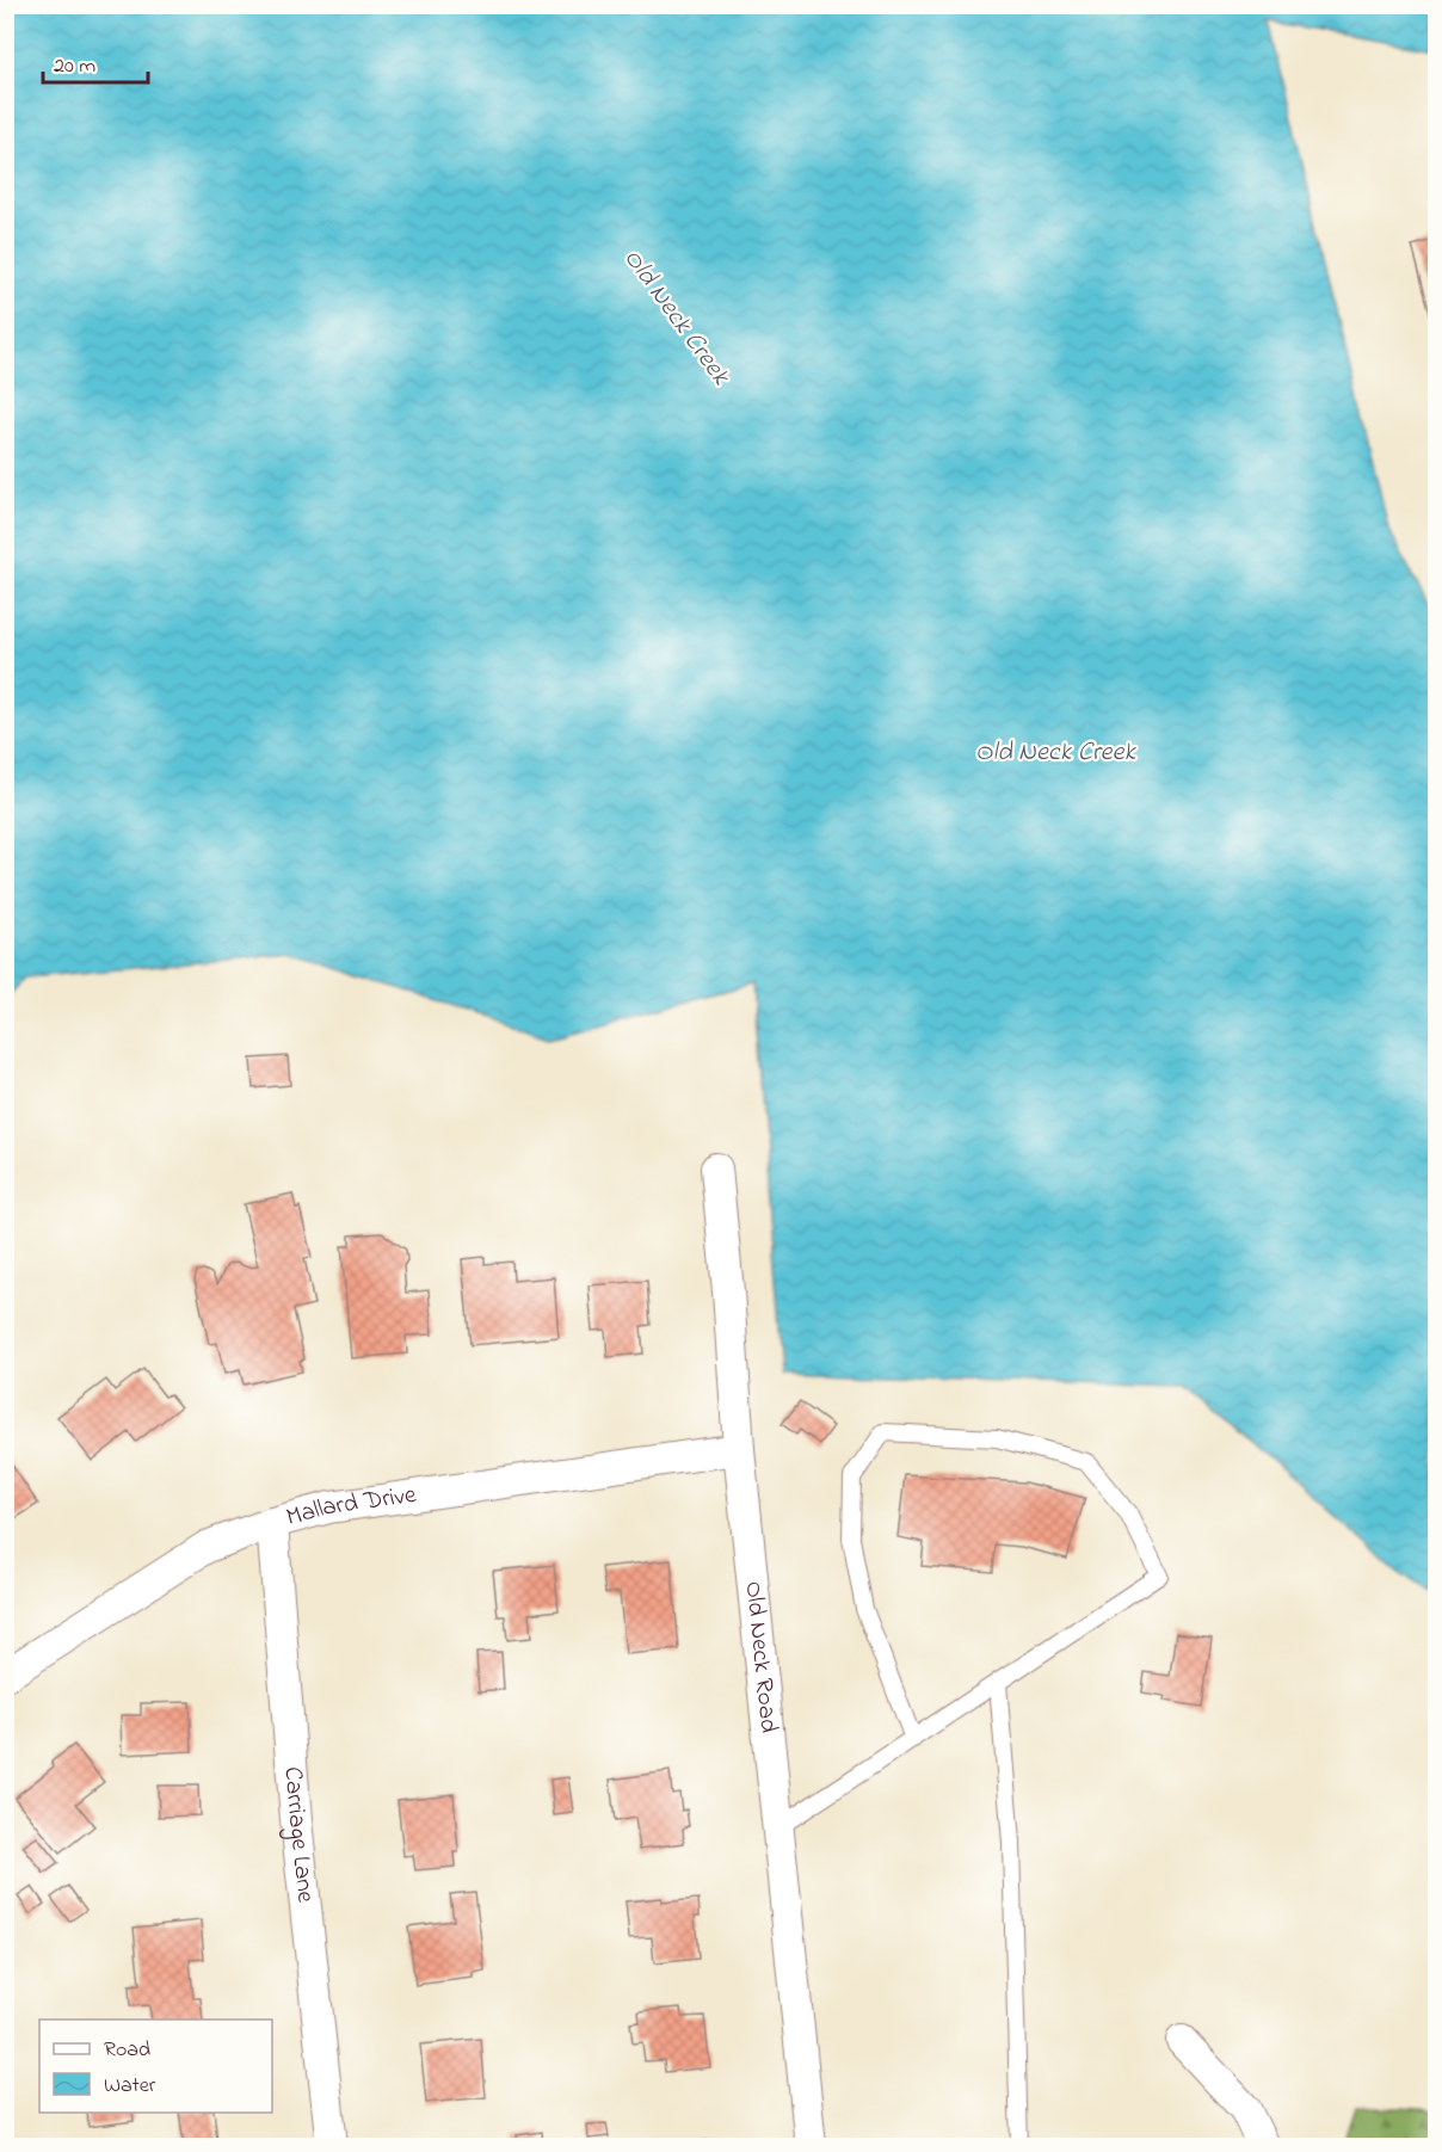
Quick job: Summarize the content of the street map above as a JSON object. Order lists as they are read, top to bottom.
{
  "streets": {
    "street": ["Mallard Drive", "Old Neck Road", "Carriage Lane"]
  },
  "crossings": [
    ["Mallard Drive", "Old Neck Road"],
    ["Mallard Drive", "Carriage Lane"]
  ],
  "water": ["Old Neck Creek"],
  "legend": ["Road", "Water"],
  "scale_bar": "20 m"
}
